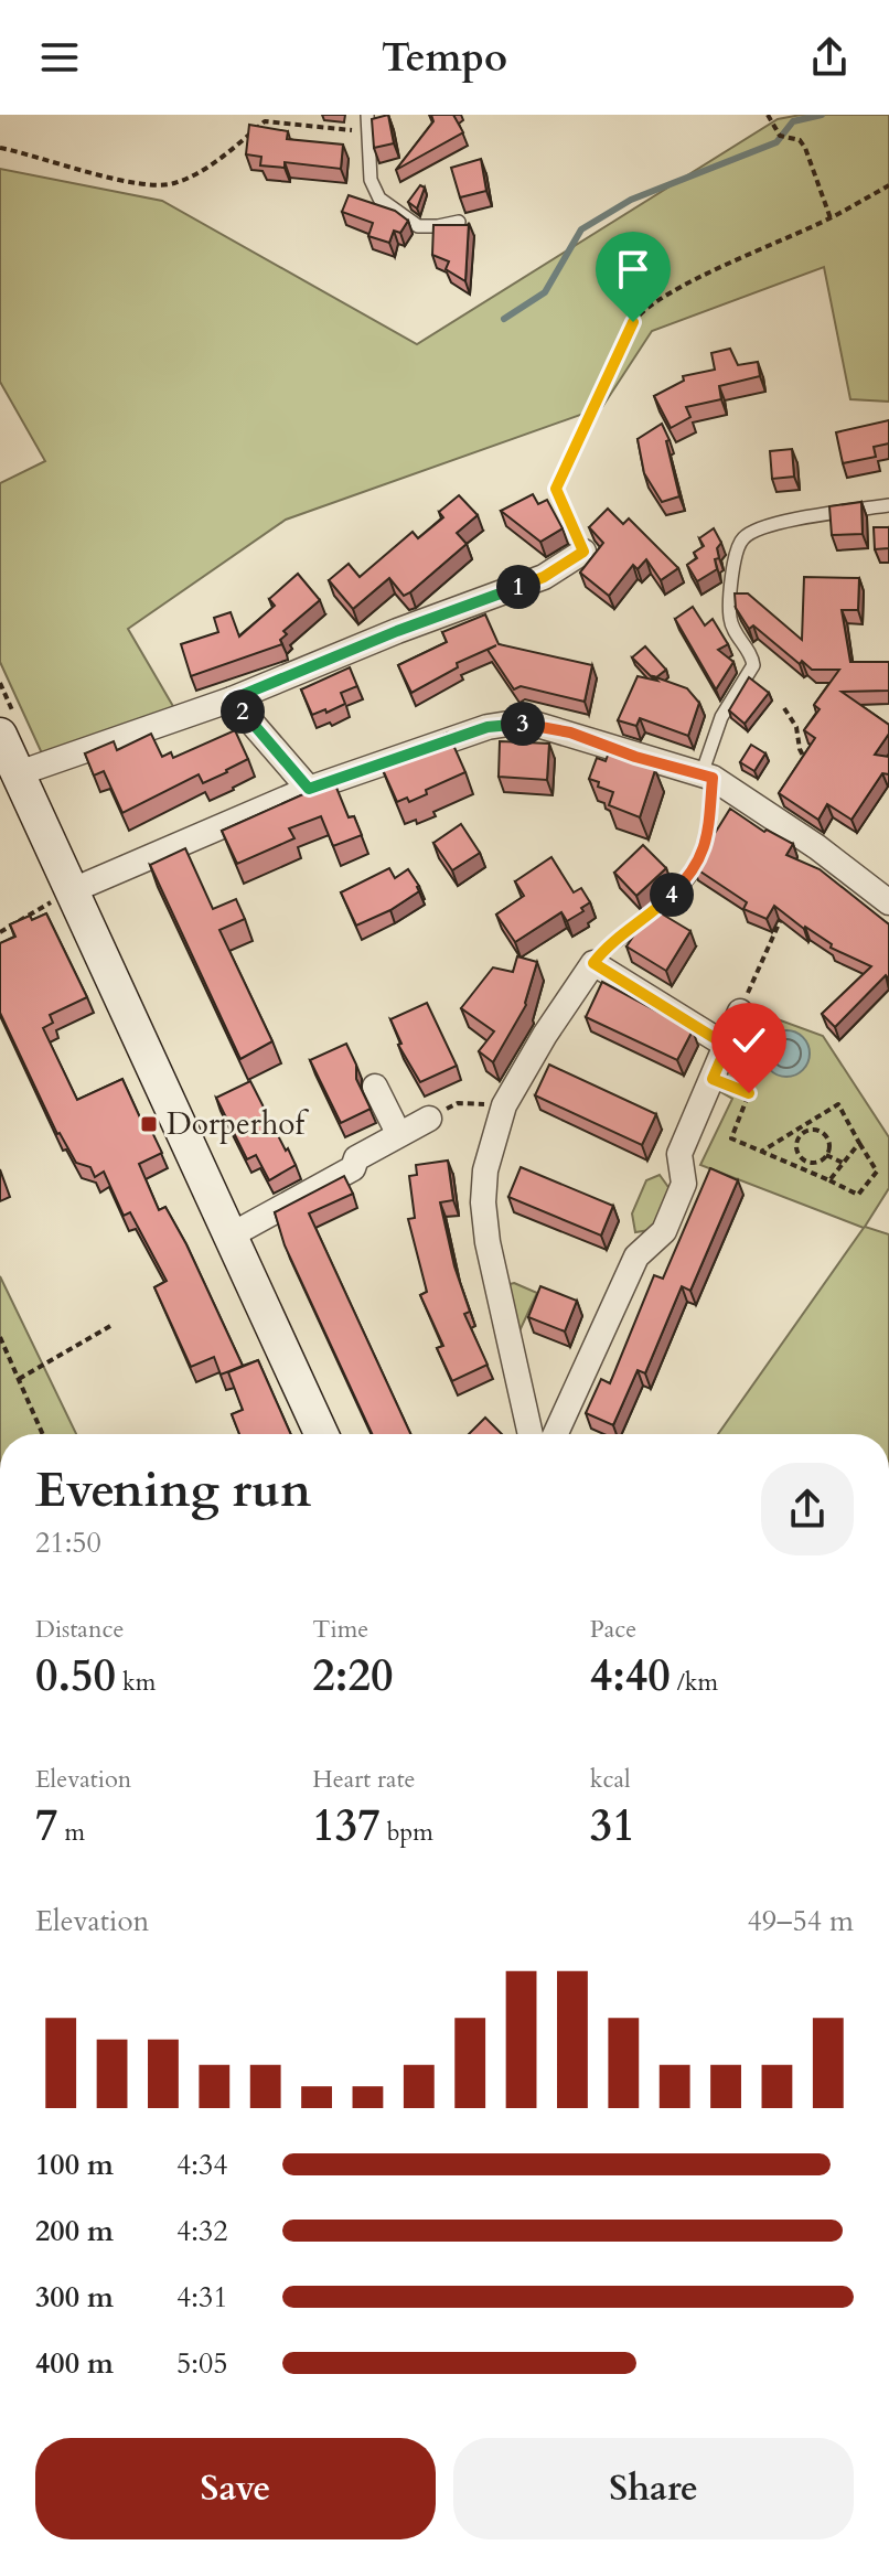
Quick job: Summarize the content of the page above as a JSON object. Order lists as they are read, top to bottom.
{
  "places": {
    "transit": ["Dorperhof"]
  },
  "page": {
    "header": "Tempo",
    "pins": [
      "1",
      "2",
      "3",
      "4"
    ],
    "heading": ["Evening run", "21:50"],
    "stats": [
      ["Distance", "0.50 km"],
      ["Time", "2:20"],
      ["Pace", "4:40 /km"],
      ["Elevation", "7 m"],
      ["Heart rate", "137 bpm"],
      ["kcal", "31"]
    ],
    "chart": ["Elevation", "49–54 m"],
    "list": [
      {
        "name": "100 m",
        "note": "4:34"
      },
      {
        "name": "200 m",
        "note": "4:32"
      },
      {
        "name": "300 m",
        "note": "4:31"
      },
      {
        "name": "400 m",
        "note": "5:05"
      }
    ],
    "buttons": ["Save", "Share"]
  }
}
